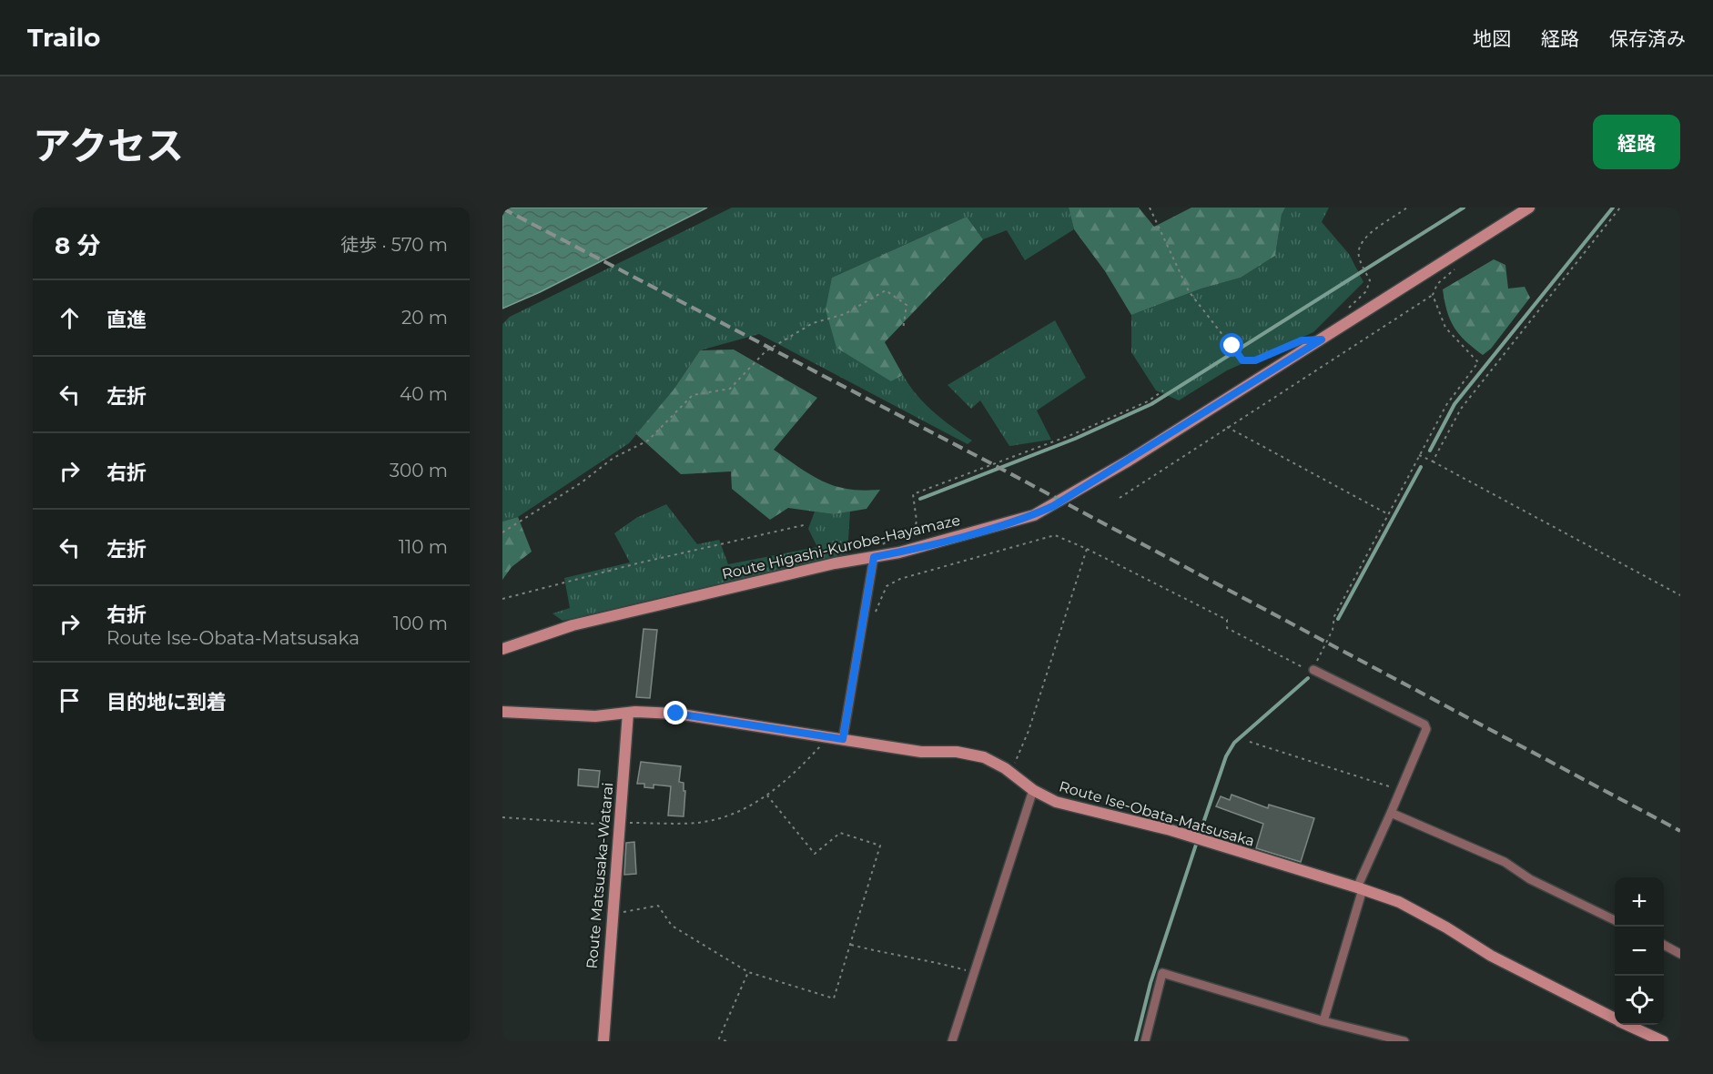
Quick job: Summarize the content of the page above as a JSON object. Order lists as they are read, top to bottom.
{
  "streets": {
    "main road": ["Route Higashi-Kurobe-Hayamaze", "Route Ise-Obata-Matsusaka", "Route Matsusaka-Watarai"]
  },
  "crossings": [
    ["Route Ise-Obata-Matsusaka", "Route Matsusaka-Watarai"]
  ],
  "page": {
    "header": "Trailo",
    "nav": ["地図", "経路", "保存済み"],
    "title": "アクセス",
    "buttons": "経路",
    "heading": ["8 分", "徒歩 · 570 m"],
    "list": [
      ["直進", "20 m"],
      ["左折", "40 m"],
      ["右折", "300 m"],
      ["左折", "110 m"],
      ["右折", "Route Ise-Obata-Matsusaka", "100 m"],
      "目的地に到着"
    ],
    "map_buttons": ["+", "−"]
  }
}
